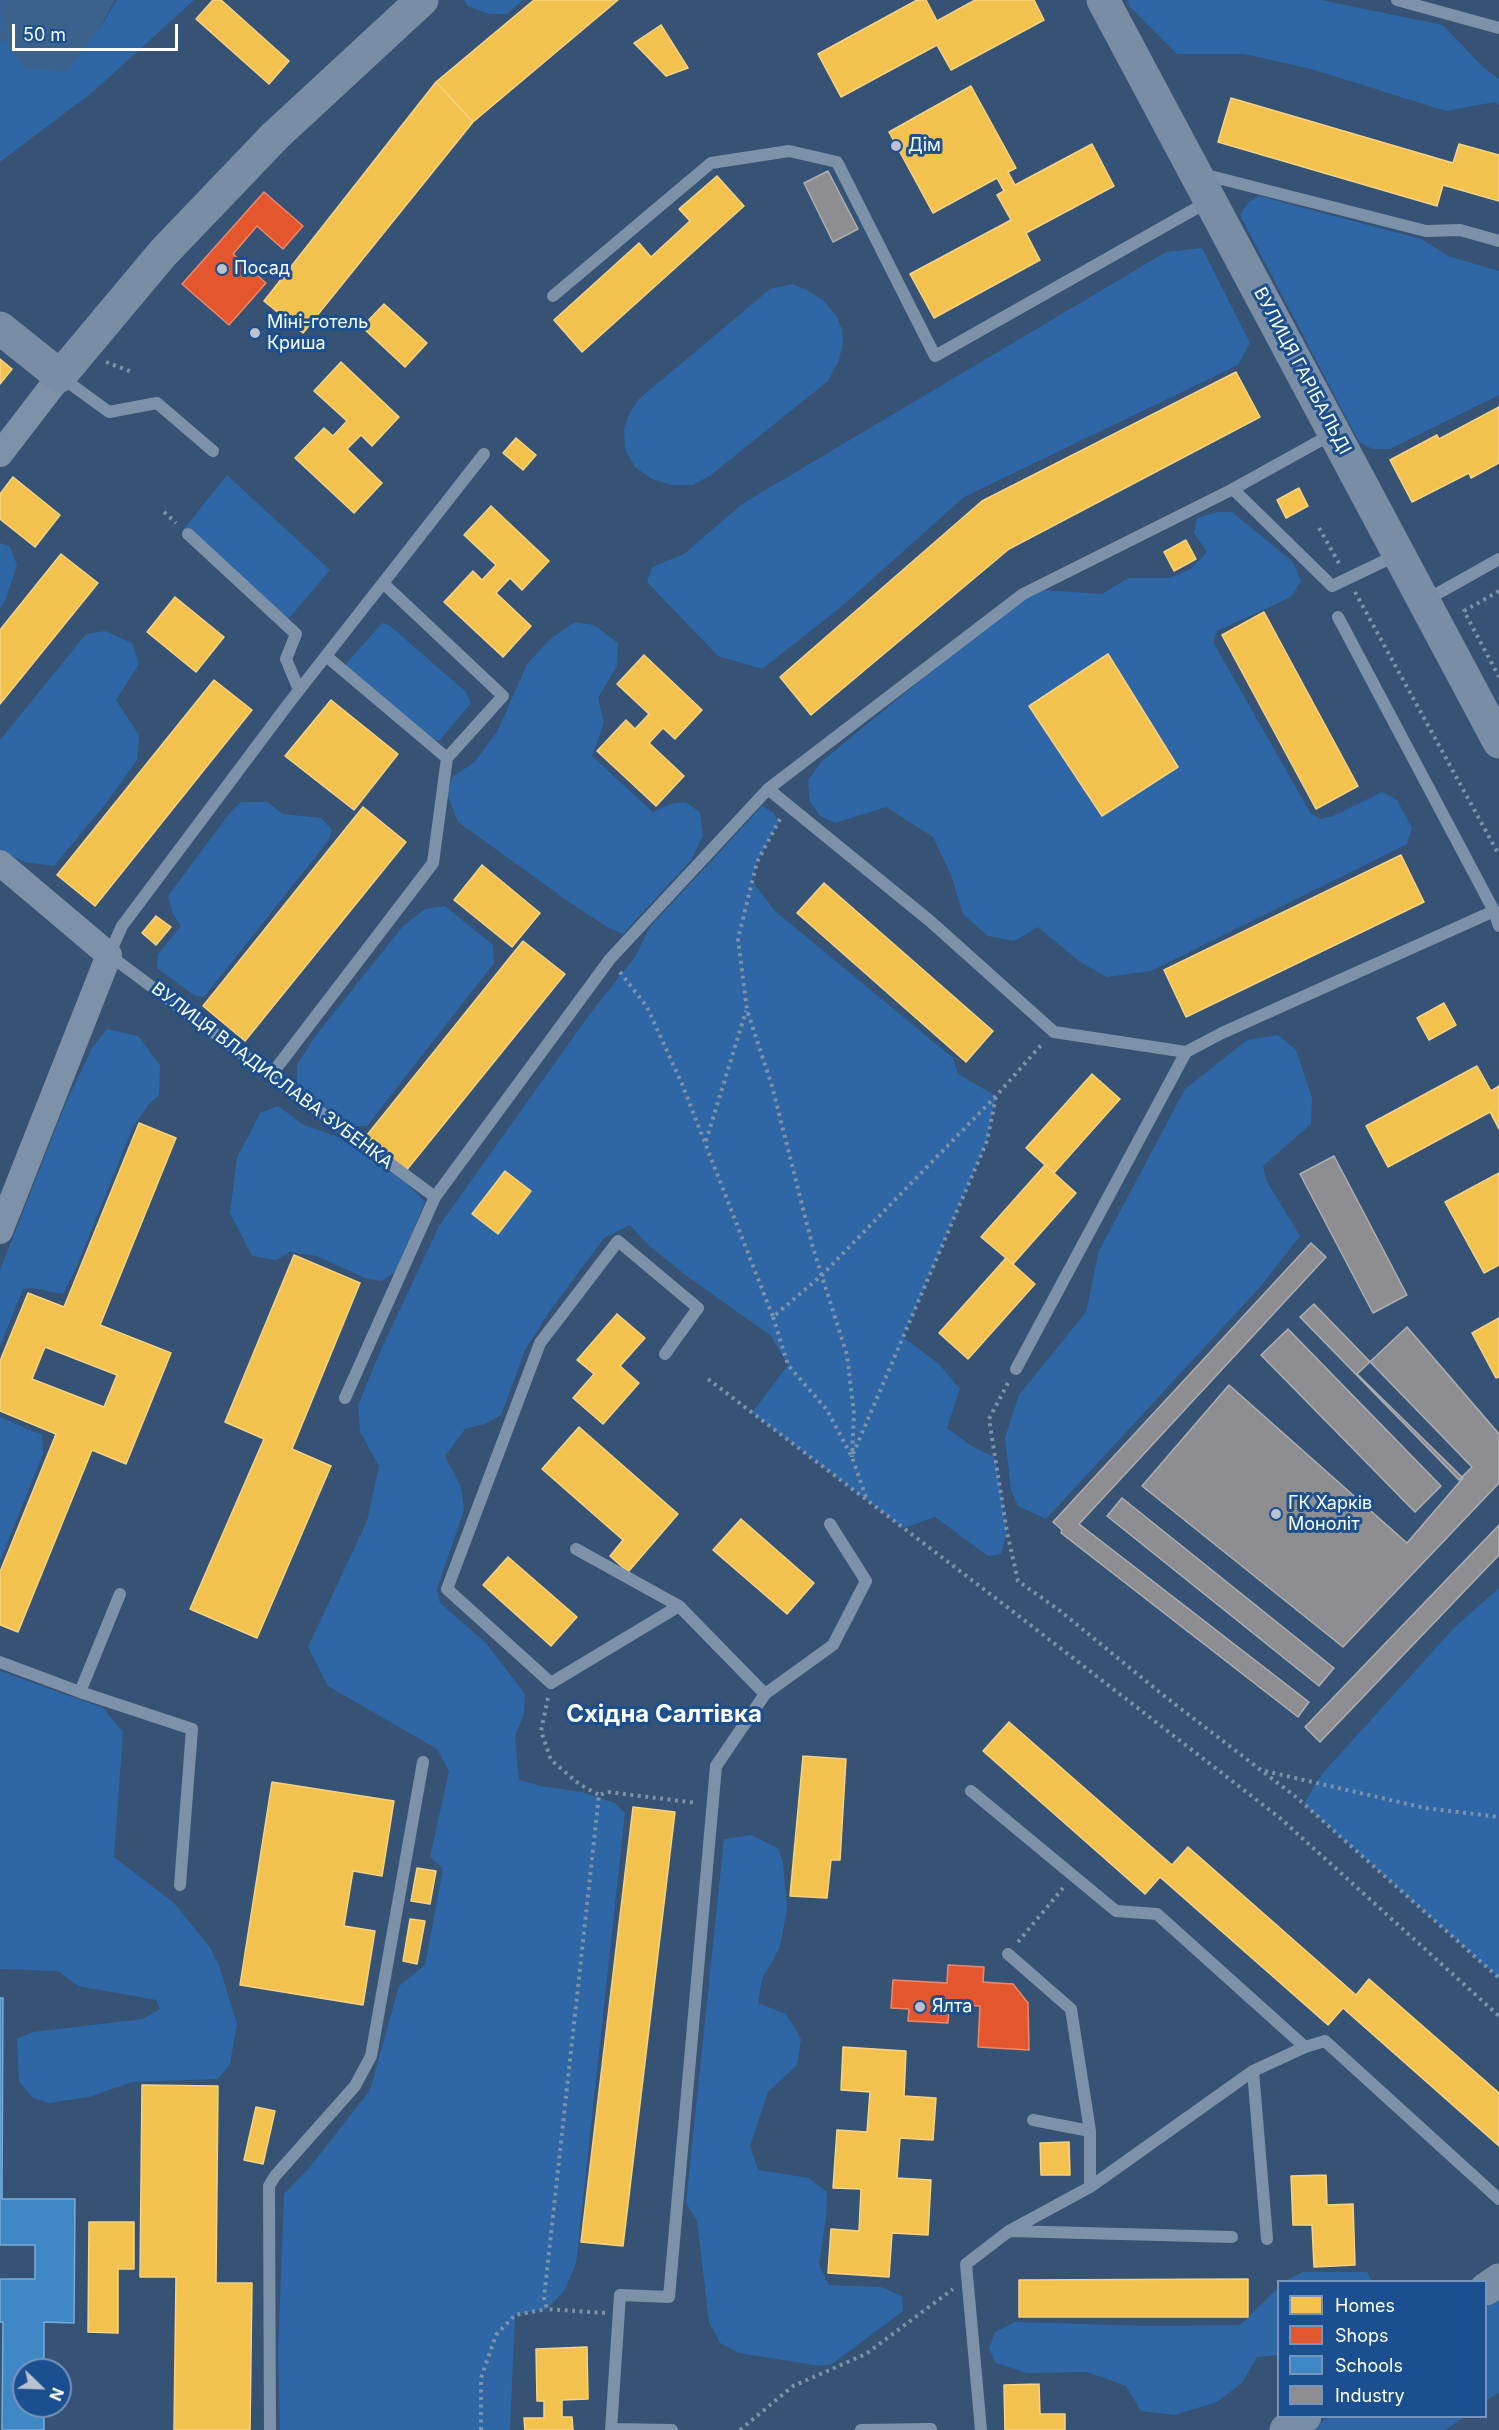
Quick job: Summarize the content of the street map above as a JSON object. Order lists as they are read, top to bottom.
{
  "streets": {
    "street": ["ВУЛИЦЯ ГАРІБАЛЬДІ", "ВУЛИЦЯ ВЛАДИСЛАВА ЗУБЕНКА"]
  },
  "districts": ["Східна Салтівка"],
  "places": [
    "Дім",
    "Посад",
    "Міні-готель Криша",
    "ГК Харків Моноліт",
    "Ялта"
  ],
  "legend": [
    "Homes",
    "Shops",
    "Schools",
    "Industry"
  ],
  "scale_bar": "50 m",
  "north": "bottom right"
}
